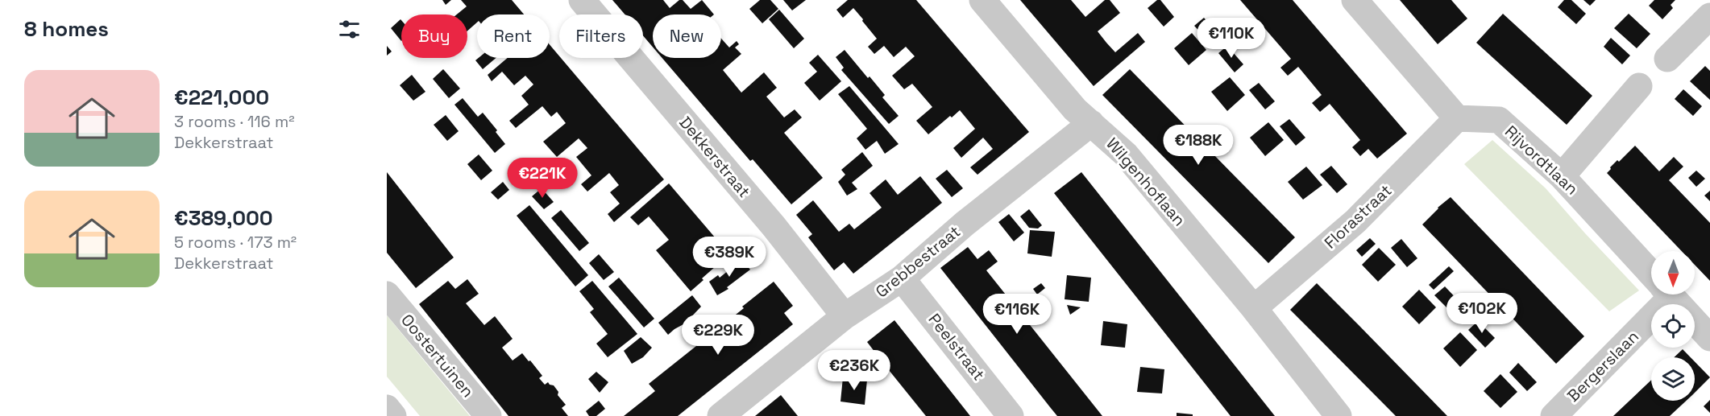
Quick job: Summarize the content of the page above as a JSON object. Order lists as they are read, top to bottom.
{
  "streets": {
    "street": [
      "Dekkerstraat",
      "Rijvordtlaan",
      "Wilgenhoflaan",
      "Florastraat",
      "Grebbestraat",
      "Peelstraat",
      "Oostertuinen",
      "Bergerslaan"
    ]
  },
  "crossings": [
    ["Dekkerstraat", "Grebbestraat"],
    ["Rijvordtlaan", "Florastraat"],
    ["Wilgenhoflaan", "Florastraat"],
    ["Wilgenhoflaan", "Grebbestraat"],
    ["Grebbestraat", "Peelstraat"]
  ],
  "north": "bottom",
  "page": {
    "heading": "8 homes",
    "chip": [
      "Buy",
      "Rent",
      "Filters",
      "New"
    ],
    "price": [
      "€110K",
      "€188K",
      "€221K",
      "€389K",
      "€102K",
      "€116K",
      "€229K",
      "€236K"
    ],
    "list": [
      {
        "name": "€221,000",
        "note": "3 rooms · 116 m² · Dekkerstraat"
      },
      {
        "name": "€389,000",
        "note": "5 rooms · 173 m² · Dekkerstraat"
      }
    ]
  }
}
